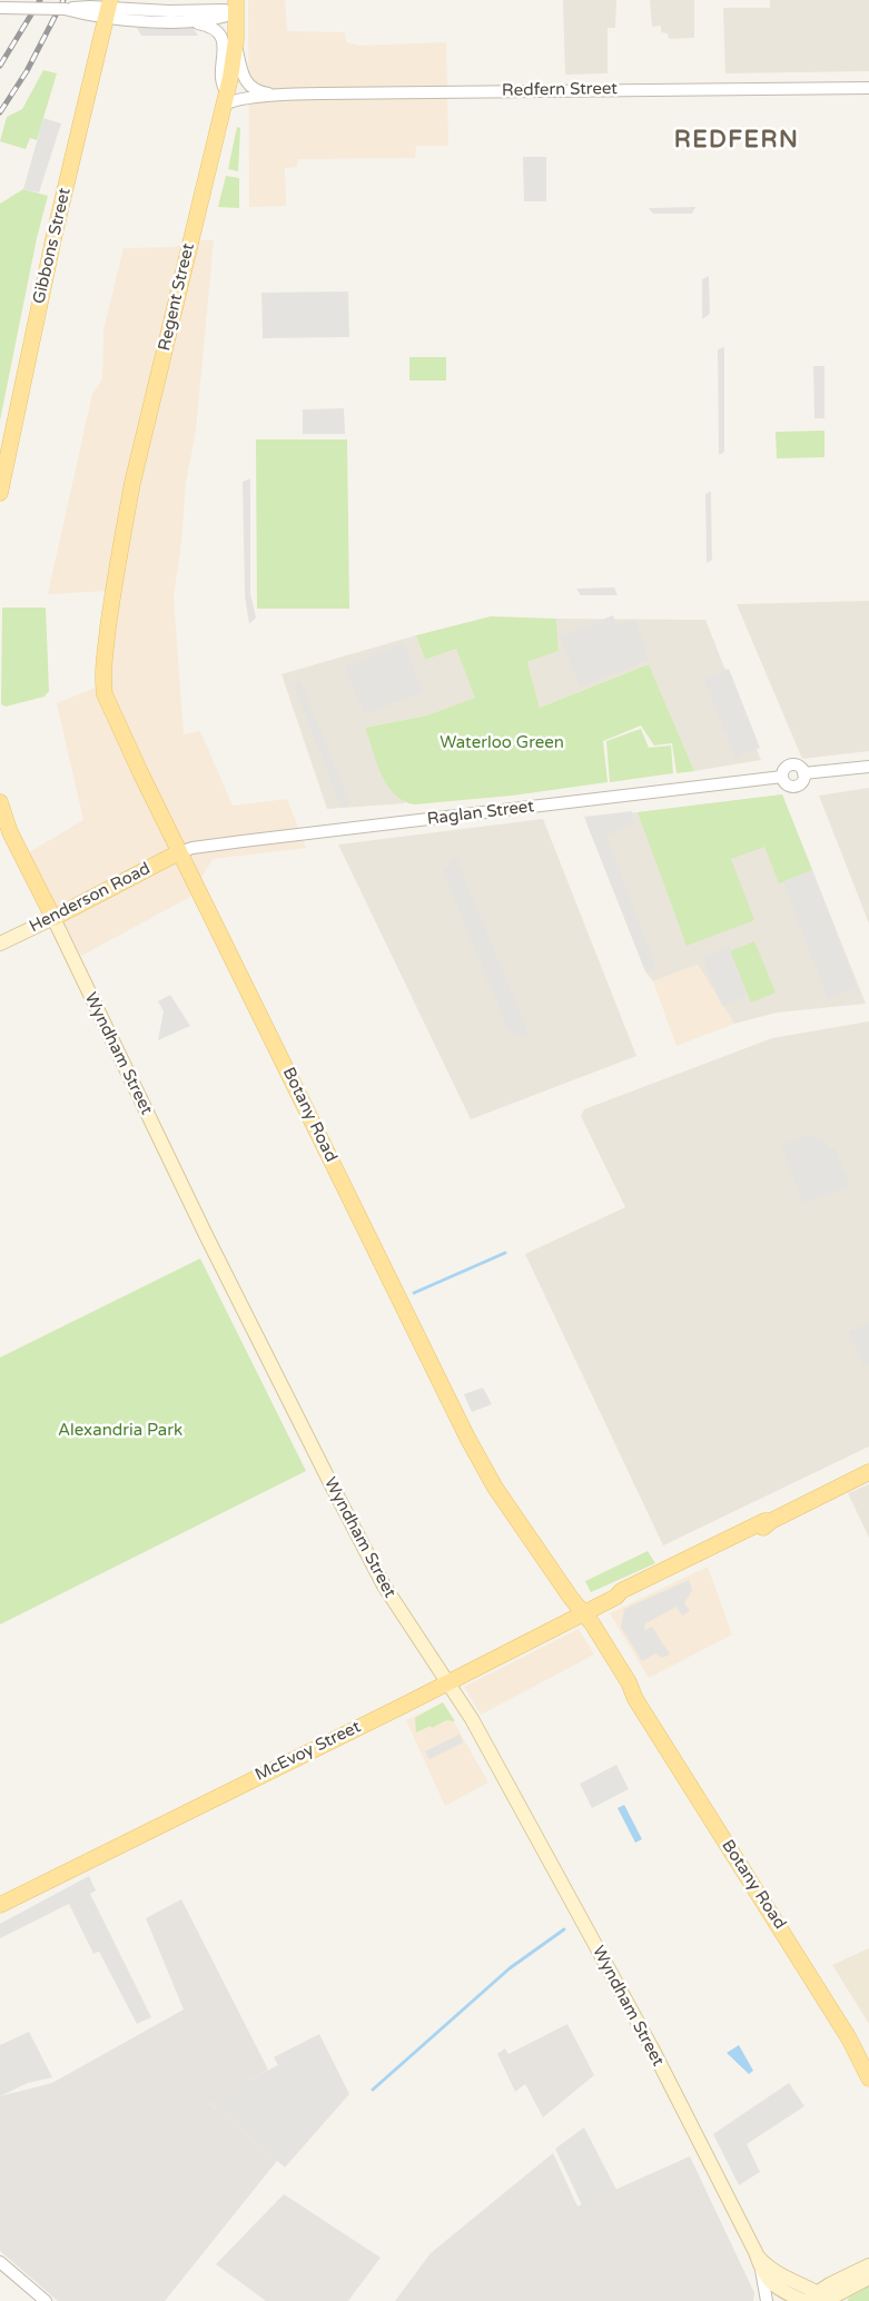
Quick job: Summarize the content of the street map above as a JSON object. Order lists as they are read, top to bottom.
{
  "streets": {
    "main road": [
      "Gibbons Street",
      "Regent Street",
      "Henderson Road",
      "Wyndham Street",
      "Botany Road",
      "McEvoy Street"
    ],
    "street": ["Redfern Street", "Raglan Street"]
  },
  "crossings": [
    ["Redfern Street", "Regent Street"],
    ["Regent Street", "Botany Road"],
    ["Raglan Street", "Henderson Road"],
    ["Raglan Street", "Botany Road"],
    ["Henderson Road", "Wyndham Street"],
    ["Henderson Road", "Botany Road"],
    ["Wyndham Street", "McEvoy Street"],
    ["Botany Road", "McEvoy Street"]
  ],
  "districts": ["REDFERN"],
  "parks": ["Waterloo Green", "Alexandria Park"]
}
